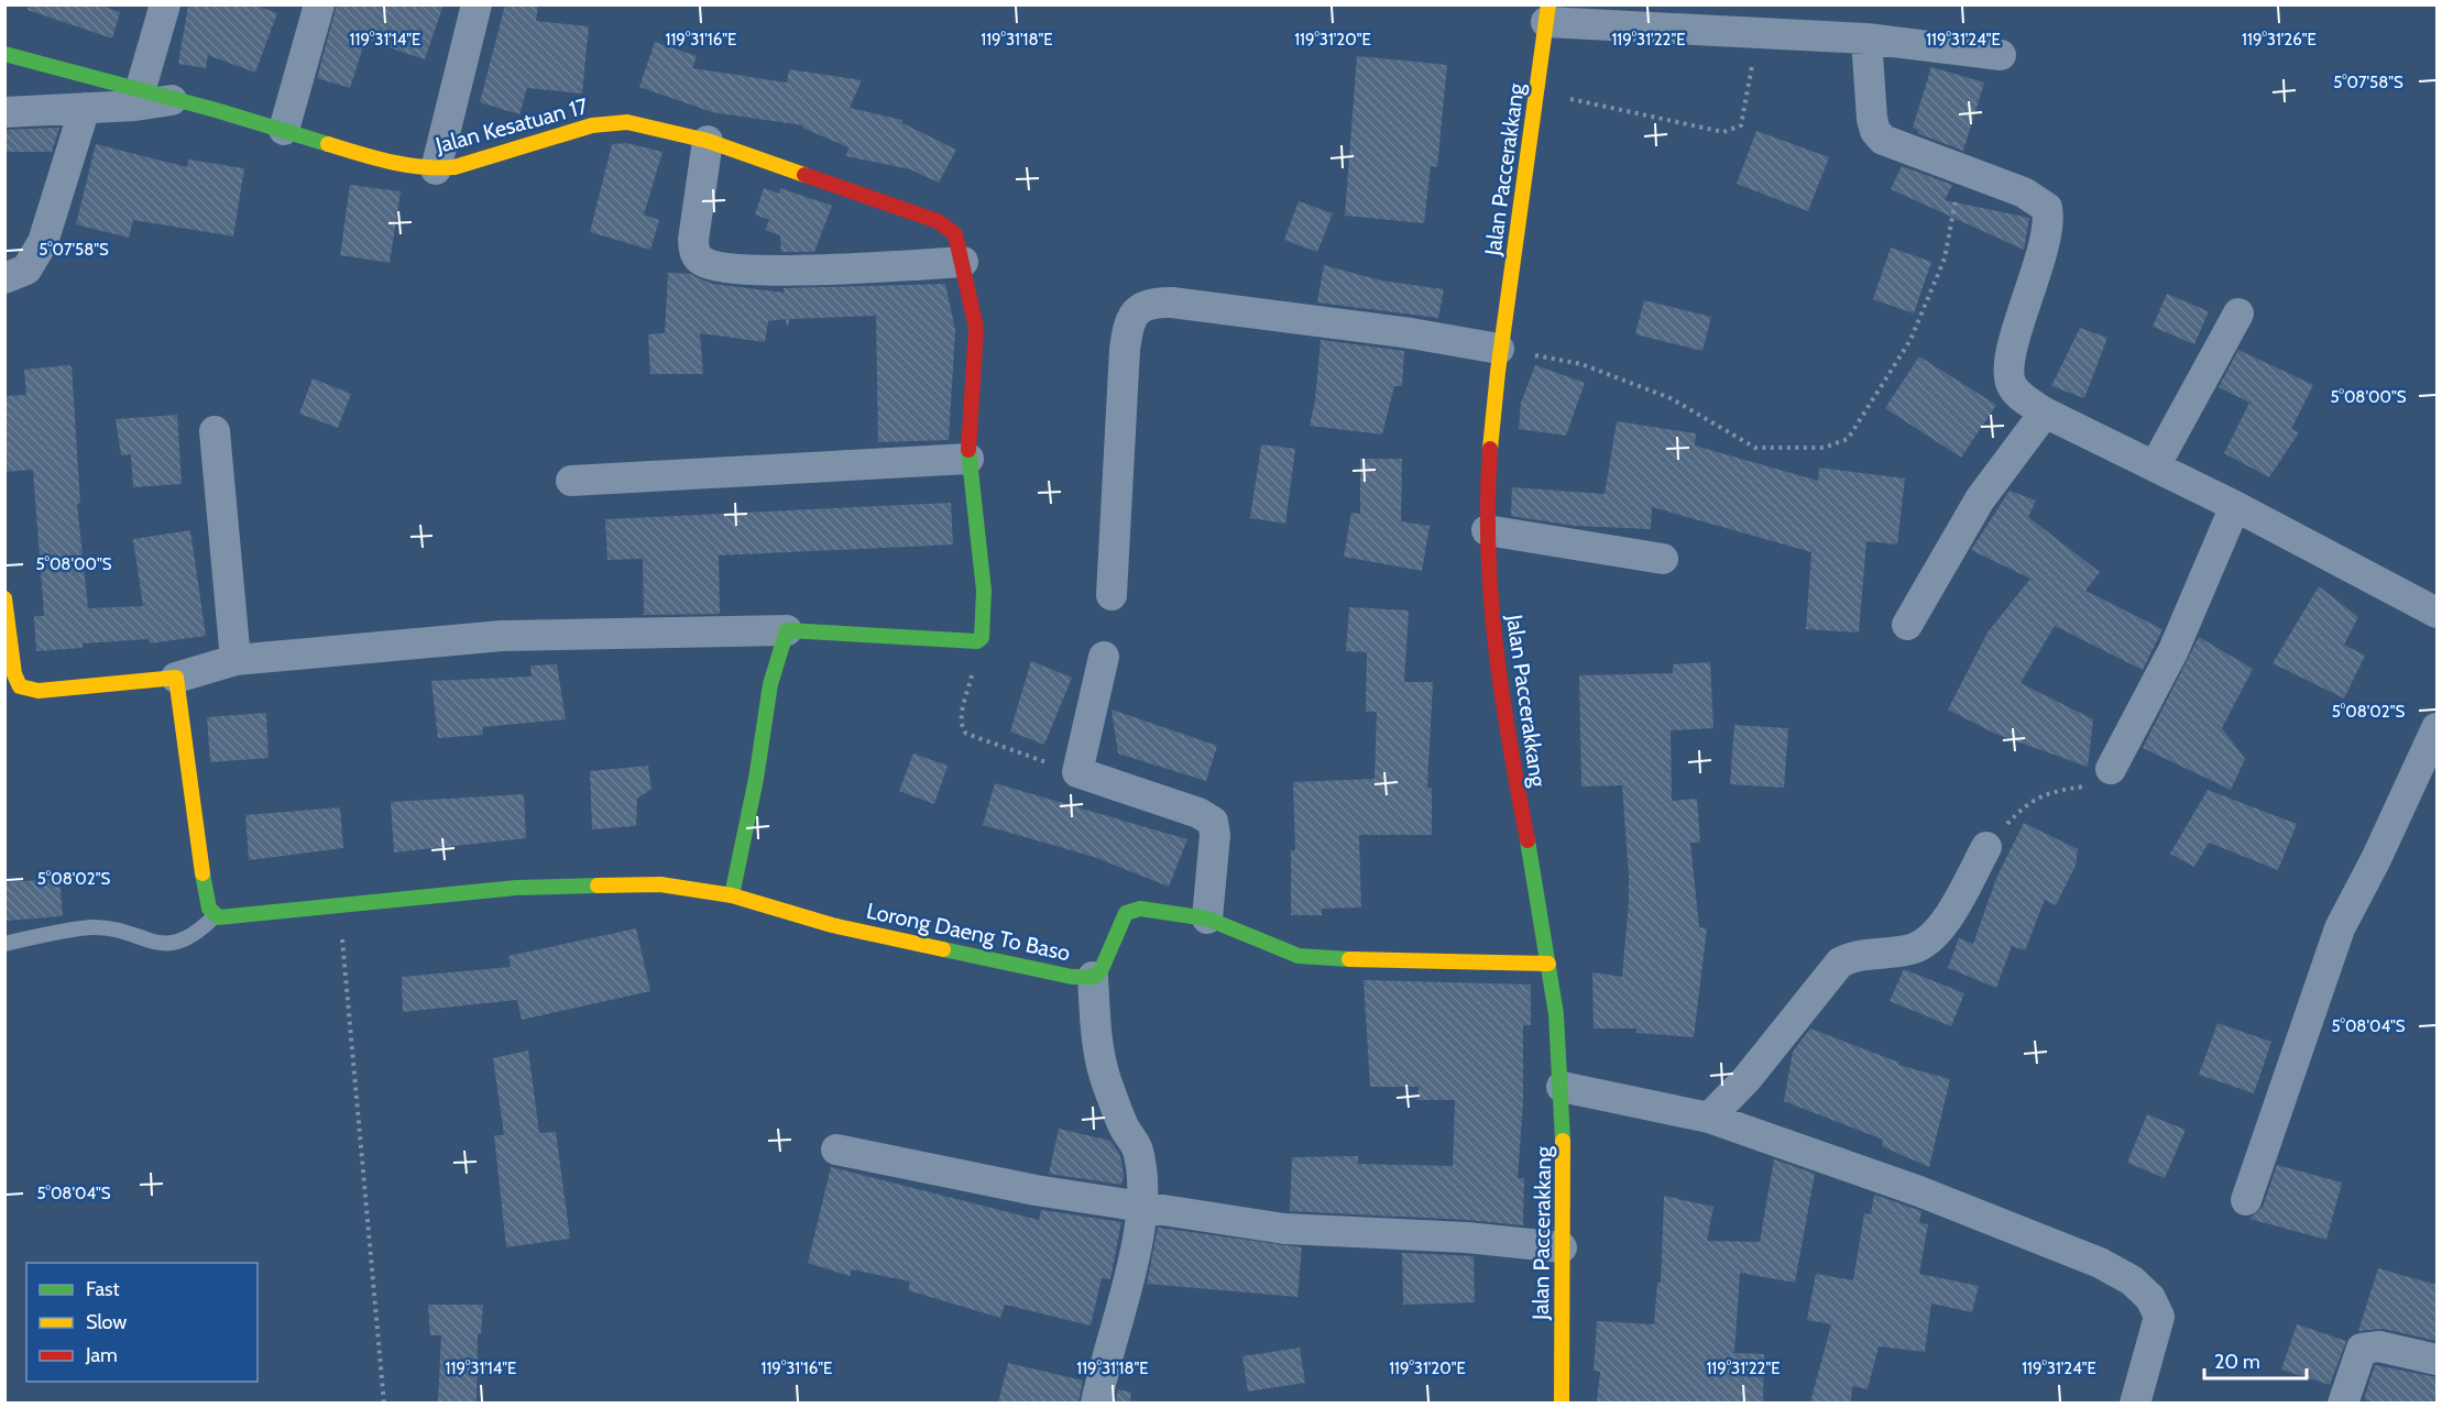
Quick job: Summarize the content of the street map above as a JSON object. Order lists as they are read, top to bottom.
{
  "streets": {
    "street": ["Jalan Kesatuan 17", "Jalan Paccerakkang", "Lorong Daeng To Baso"]
  },
  "crossings": [
    ["Jalan Paccerakkang", "Lorong Daeng To Baso"]
  ],
  "legend": ["Fast", "Slow", "Jam"],
  "scale_bar": "20 m",
  "coordinates": [
    "119°31'14\"E",
    "119°31'16\"E",
    "119°31'18\"E",
    "119°31'20\"E",
    "119°31'22\"E",
    "119°31'24\"E",
    "119°31'26\"E",
    "5°07'58\"S",
    "5°08'00\"S",
    "5°08'02\"S",
    "5°08'04\"S"
  ]
}
